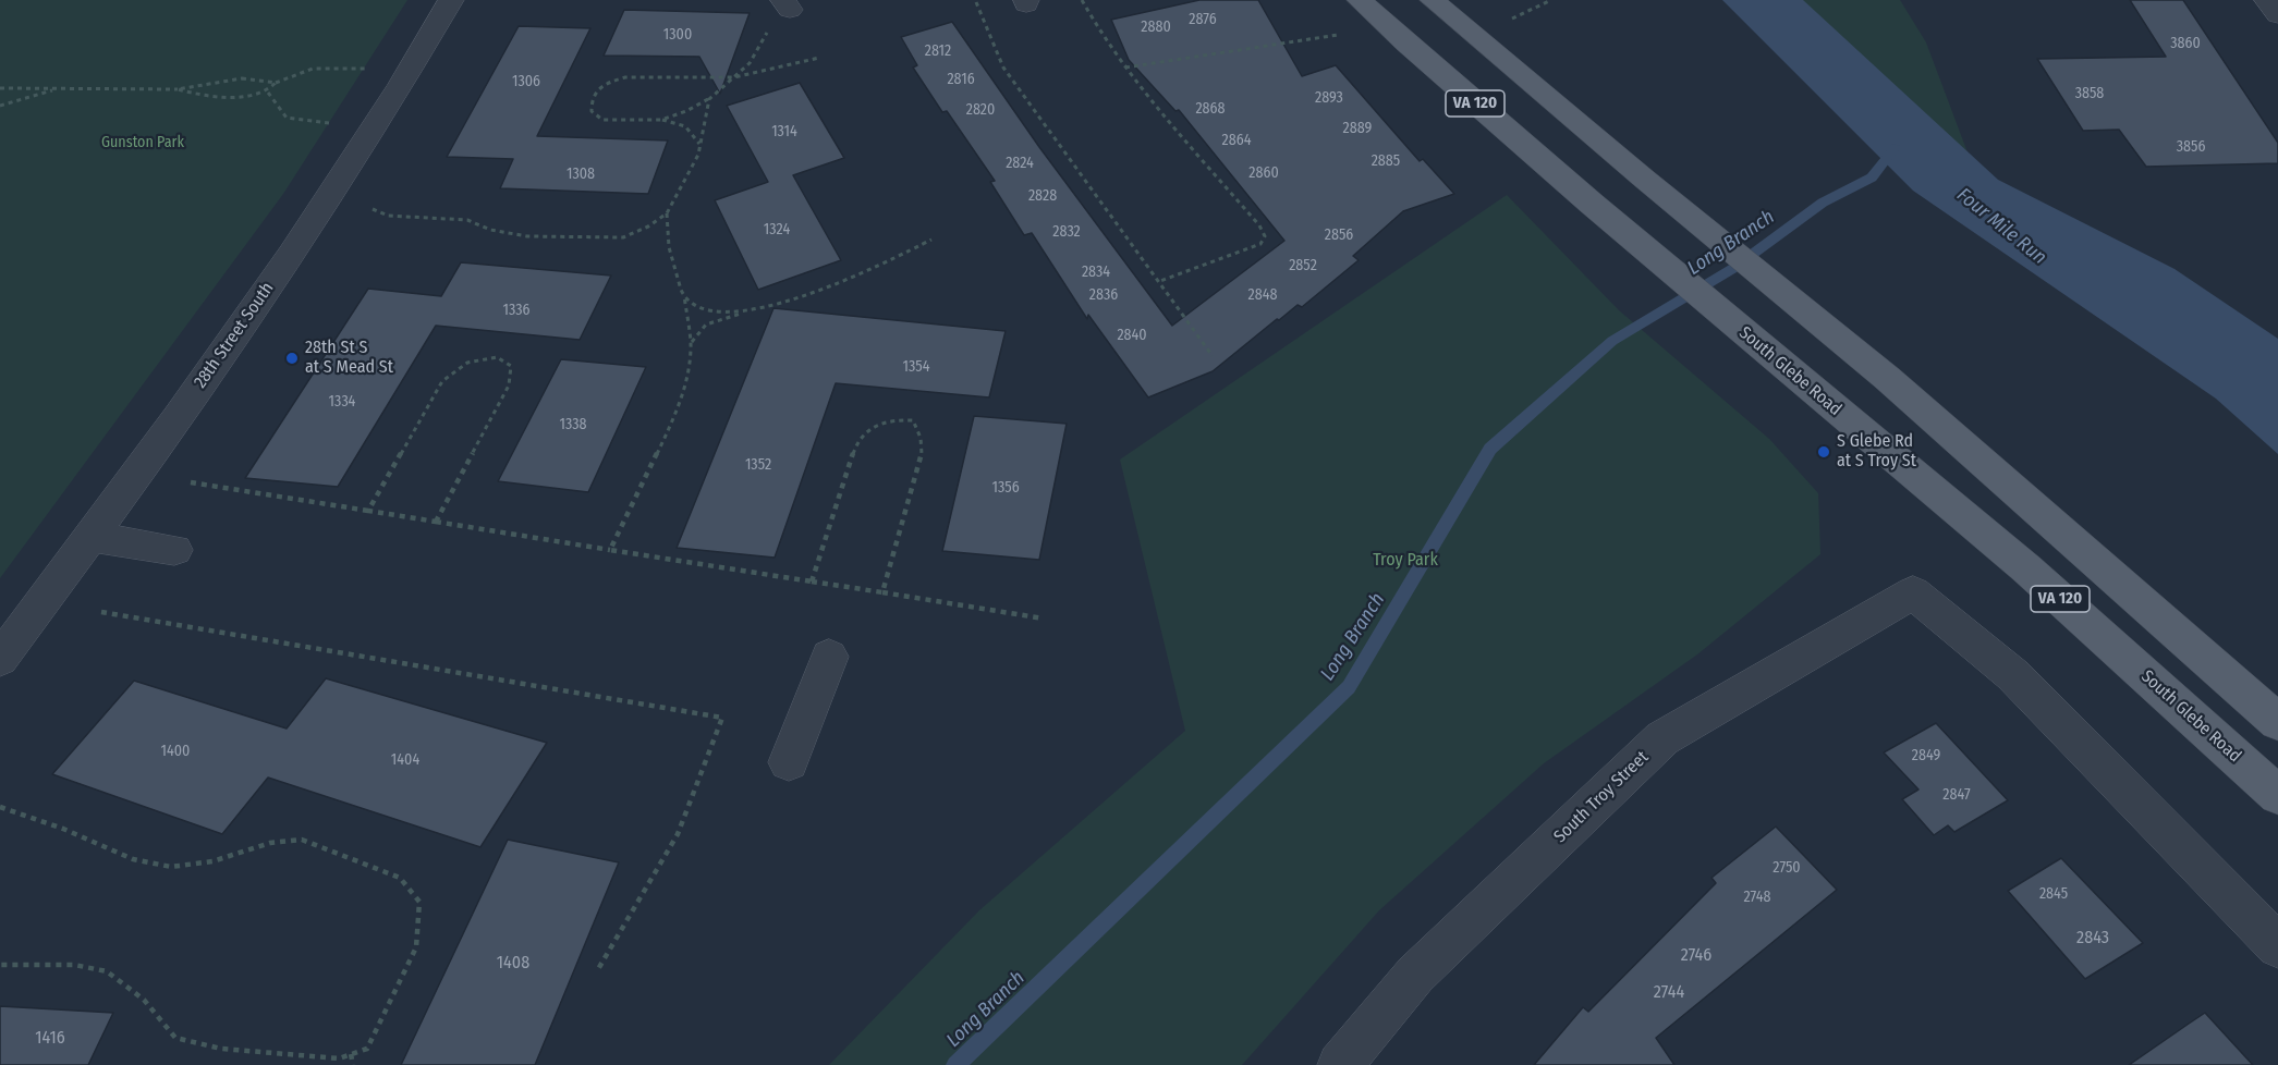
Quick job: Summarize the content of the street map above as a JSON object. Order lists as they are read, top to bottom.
{
  "streets": {
    "main road": ["VA 120", "South Glebe Road"],
    "street": ["28th Street South", "South Troy Street"]
  },
  "water": ["Four Mile Run", "Long Branch"],
  "parks": ["Gunston Park", "Troy Park"],
  "places": ["28th St S at S Mead St", "S Glebe Rd at S Troy St"],
  "house_numbers": [
    "2876",
    "2880",
    "1300",
    "3860",
    "2812",
    "2816",
    "1306",
    "3858",
    "2893",
    "2868",
    "2820",
    "2889",
    "1314",
    "2864",
    "3856",
    "2885",
    "2824",
    "2860",
    "1308",
    "2828",
    "1324",
    "2832",
    "2856",
    "2852",
    "2834",
    "2836",
    "2848",
    "1336",
    "2840",
    "1354",
    "1334",
    "1338",
    "1352",
    "1356",
    "1400",
    "2849",
    "1404",
    "2847",
    "2750",
    "2845",
    "2748",
    "2843",
    "2746",
    "1408",
    "2744",
    "1416"
  ]
}
